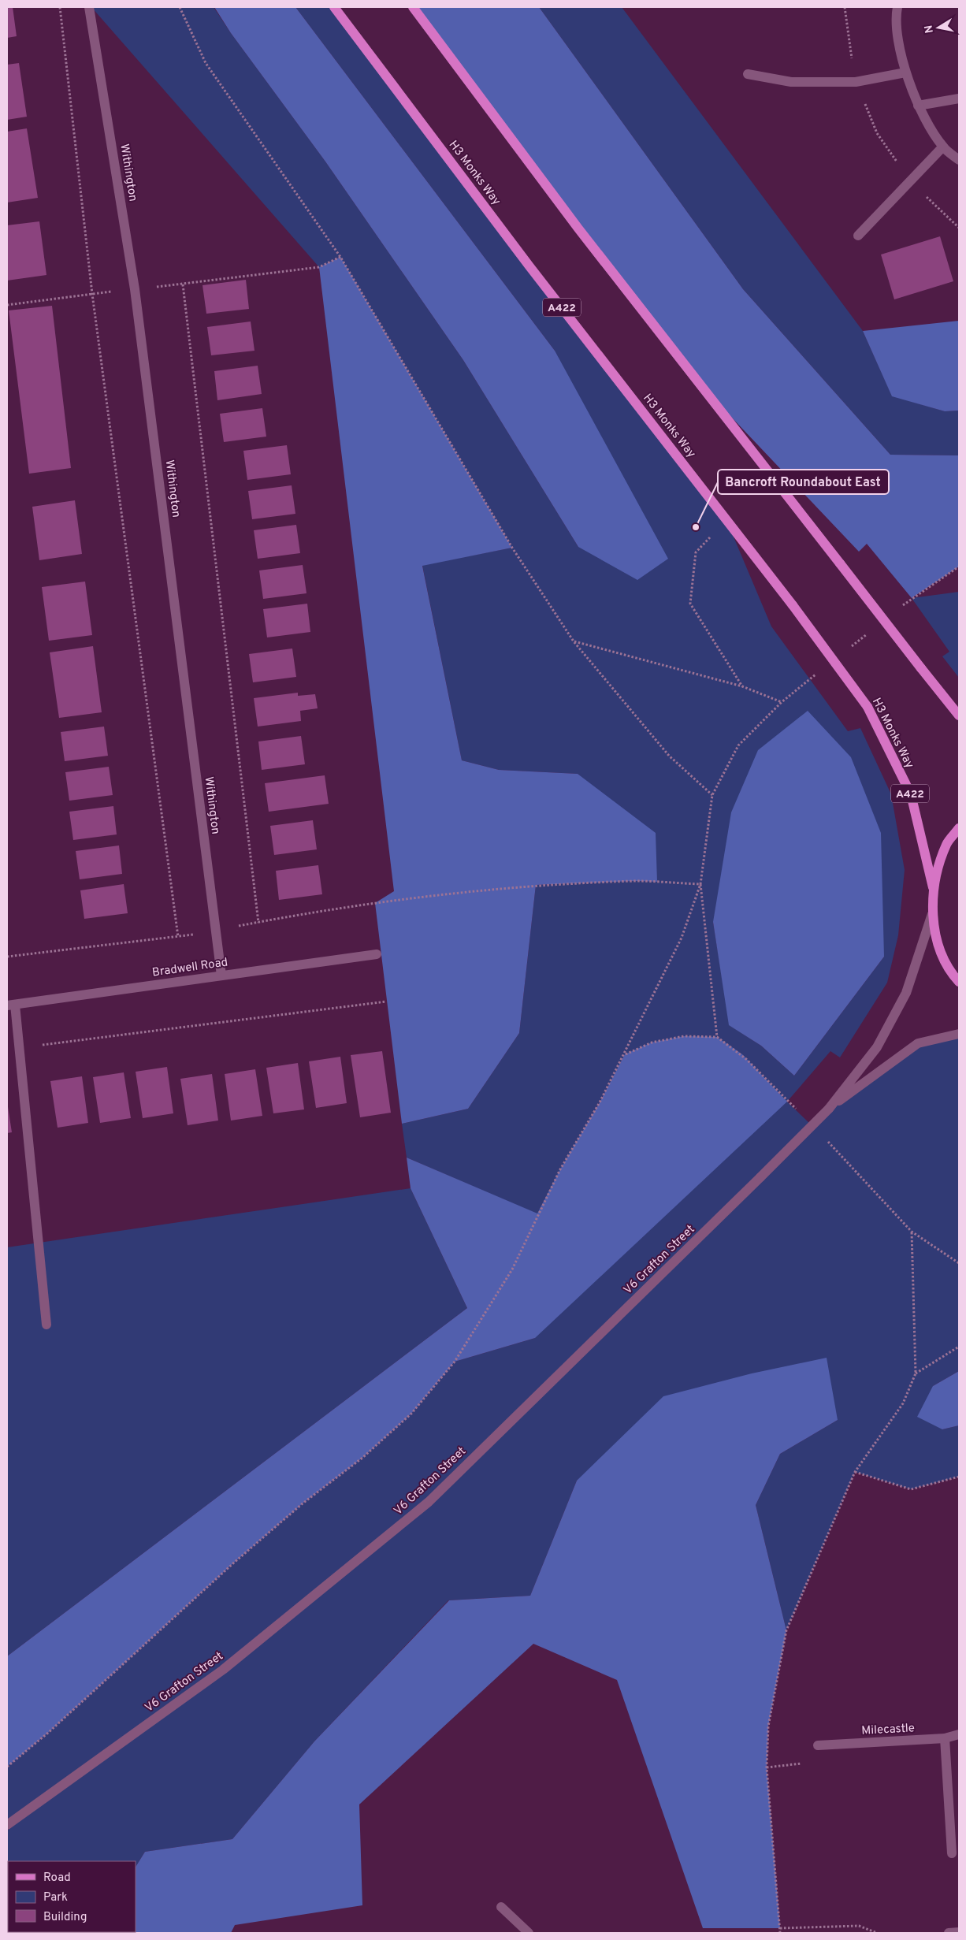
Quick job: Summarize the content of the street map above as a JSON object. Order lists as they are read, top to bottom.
{
  "streets": {
    "main road": ["H3 Monks Way", "A422"],
    "street": [
      "Withington",
      "Bradwell Road",
      "V6 Grafton Street",
      "Milecastle"
    ]
  },
  "crossings": [
    ["Withington", "Bradwell Road"],
    ["H3 Monks Way", "A422"],
    ["A422", "V6 Grafton Street"]
  ],
  "places": ["Bancroft Roundabout East"],
  "legend": ["Road", "Park", "Building"],
  "north": "left"
}
